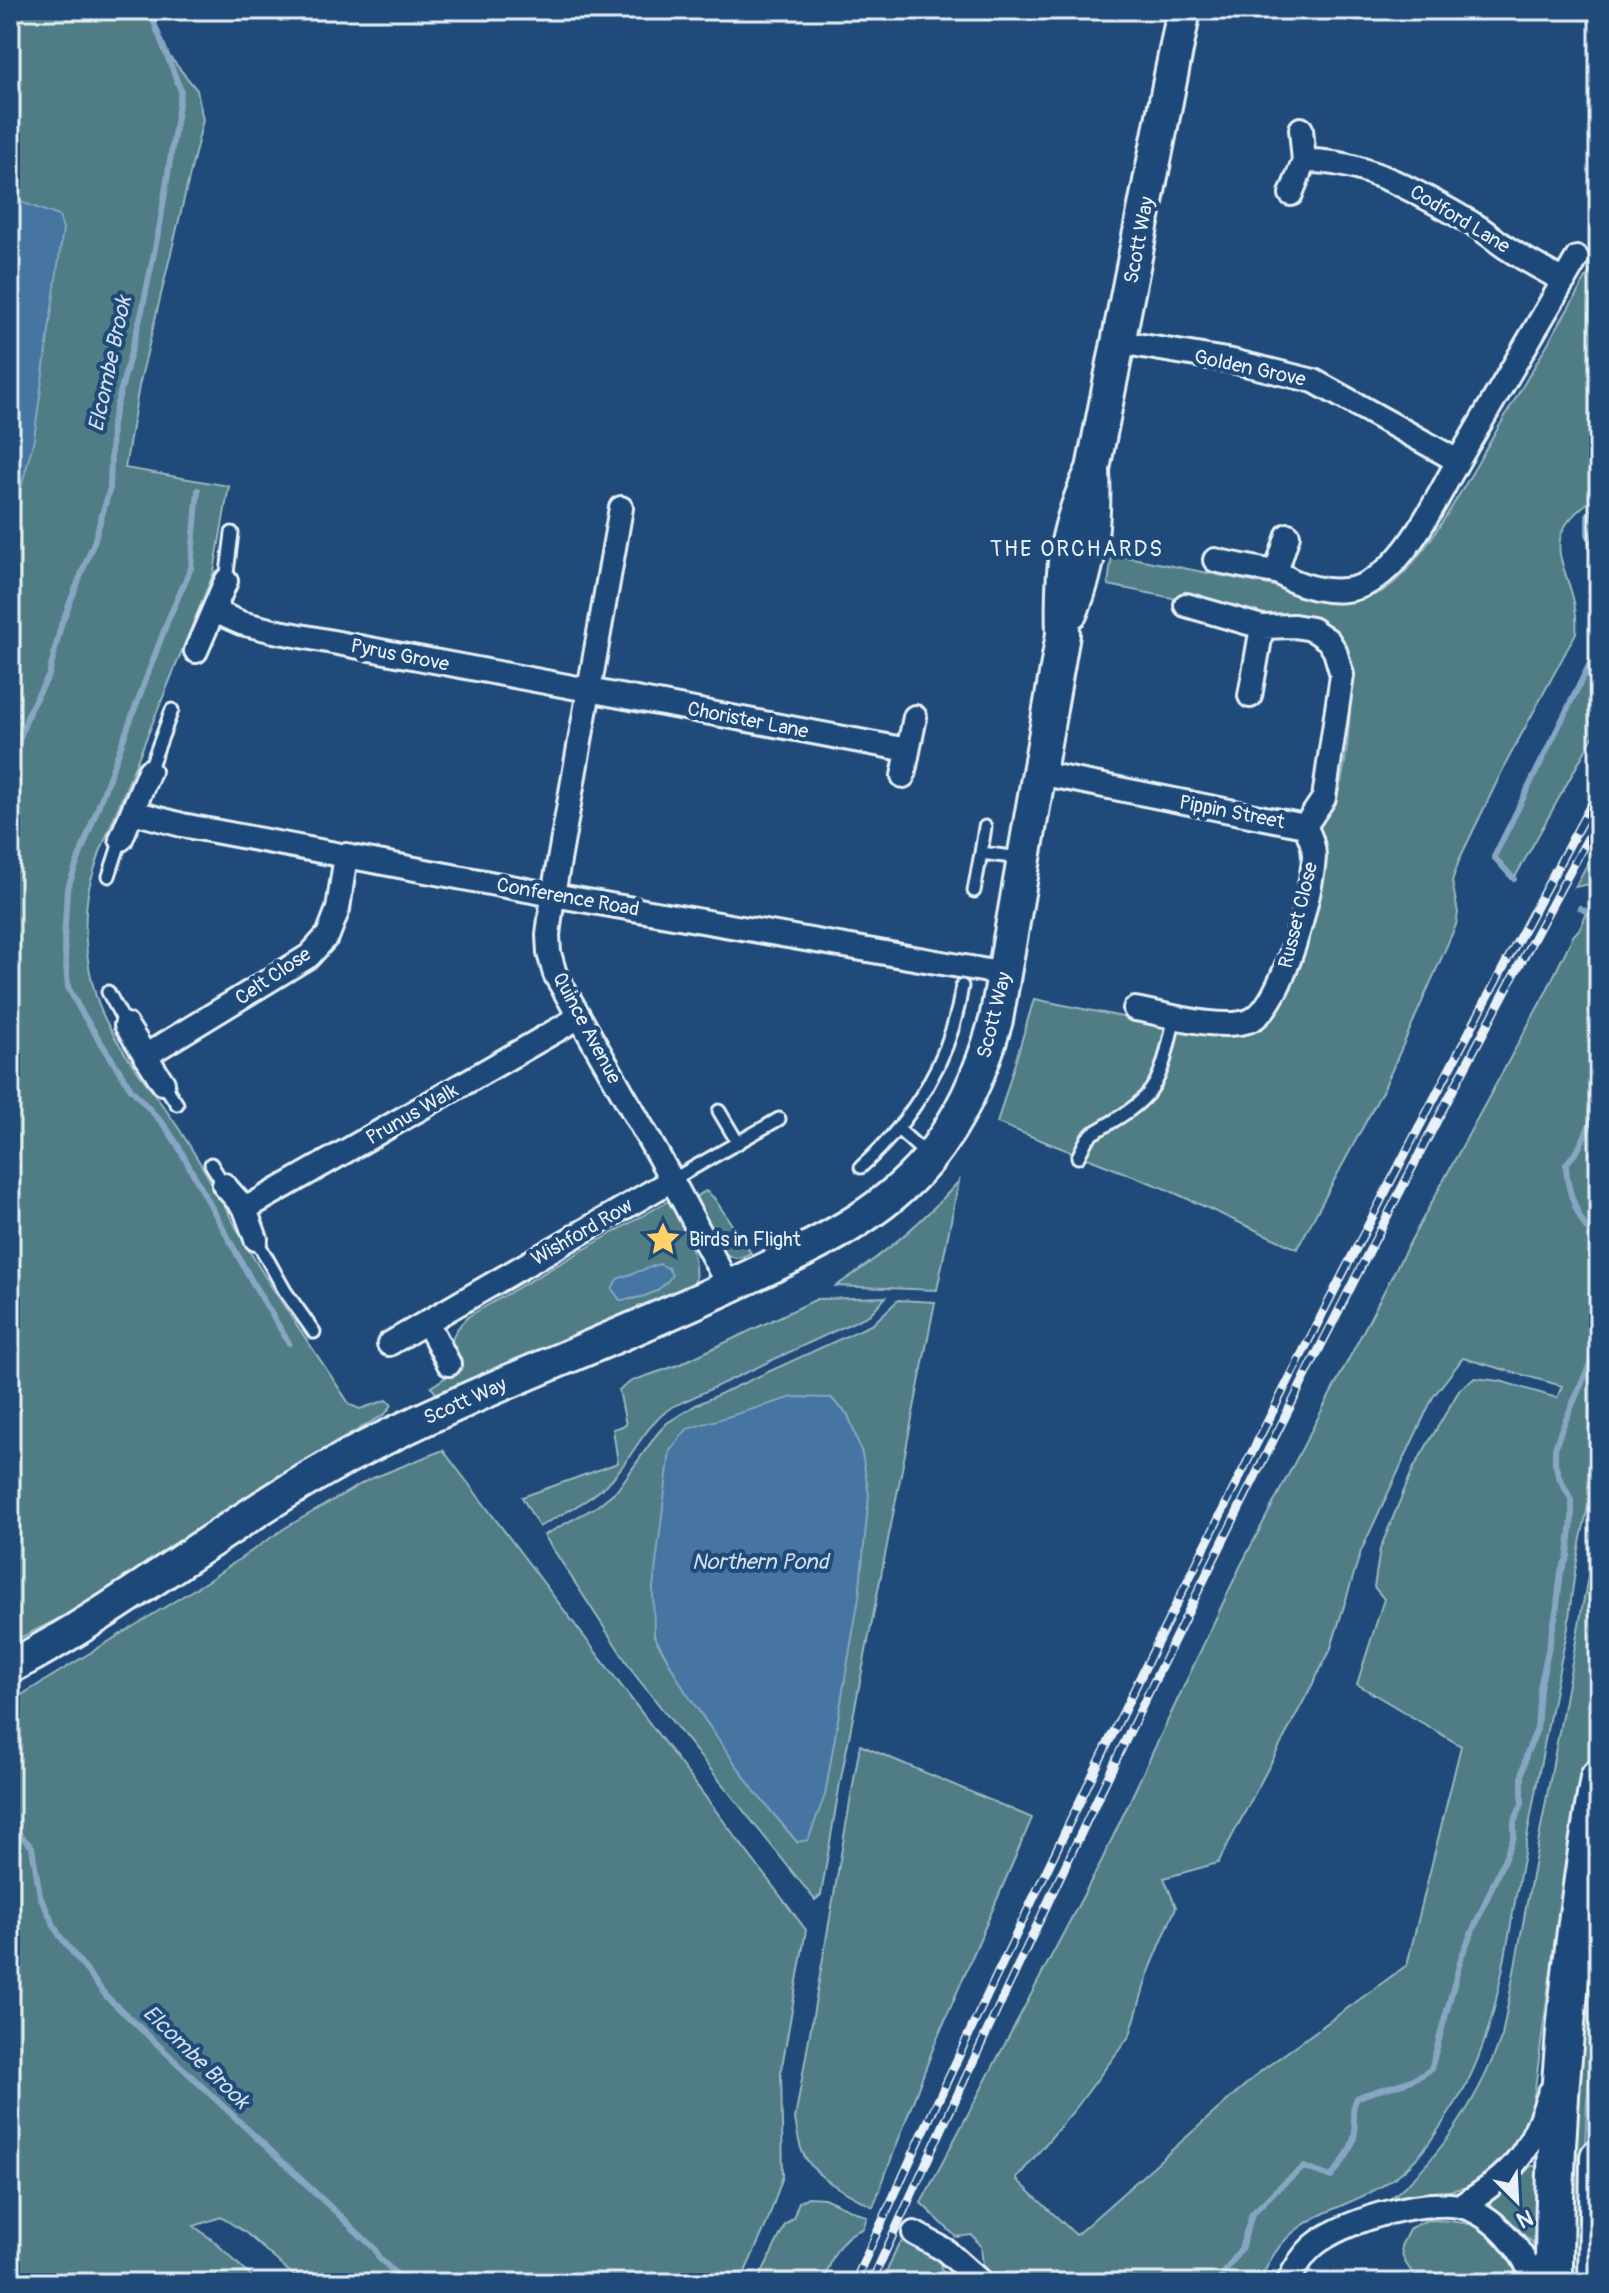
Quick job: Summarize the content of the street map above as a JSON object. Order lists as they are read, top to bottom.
{
  "streets": {
    "street": [
      "Codford Lane",
      "Scott Way",
      "Golden Grove",
      "Pyrus Grove",
      "Chorister Lane",
      "Pippin Street",
      "Conference Road",
      "Russet Close",
      "Celt Close",
      "Quince Avenue",
      "Prunus Walk",
      "Wishford Row"
    ]
  },
  "crossings": [
    ["Scott Way", "Golden Grove"],
    ["Scott Way", "Pippin Street"],
    ["Scott Way", "Conference Road"],
    ["Scott Way", "Quince Avenue"],
    ["Pyrus Grove", "Chorister Lane"],
    ["Pyrus Grove", "Quince Avenue"],
    ["Chorister Lane", "Quince Avenue"],
    ["Pippin Street", "Russet Close"],
    ["Conference Road", "Celt Close"],
    ["Conference Road", "Quince Avenue"],
    ["Quince Avenue", "Prunus Walk"],
    ["Quince Avenue", "Wishford Row"]
  ],
  "districts": ["THE ORCHARDS"],
  "water": ["Elcombe Brook", "Northern Pond"],
  "places": {
    "place": ["Birds in Flight"]
  },
  "north": "bottom right"
}
